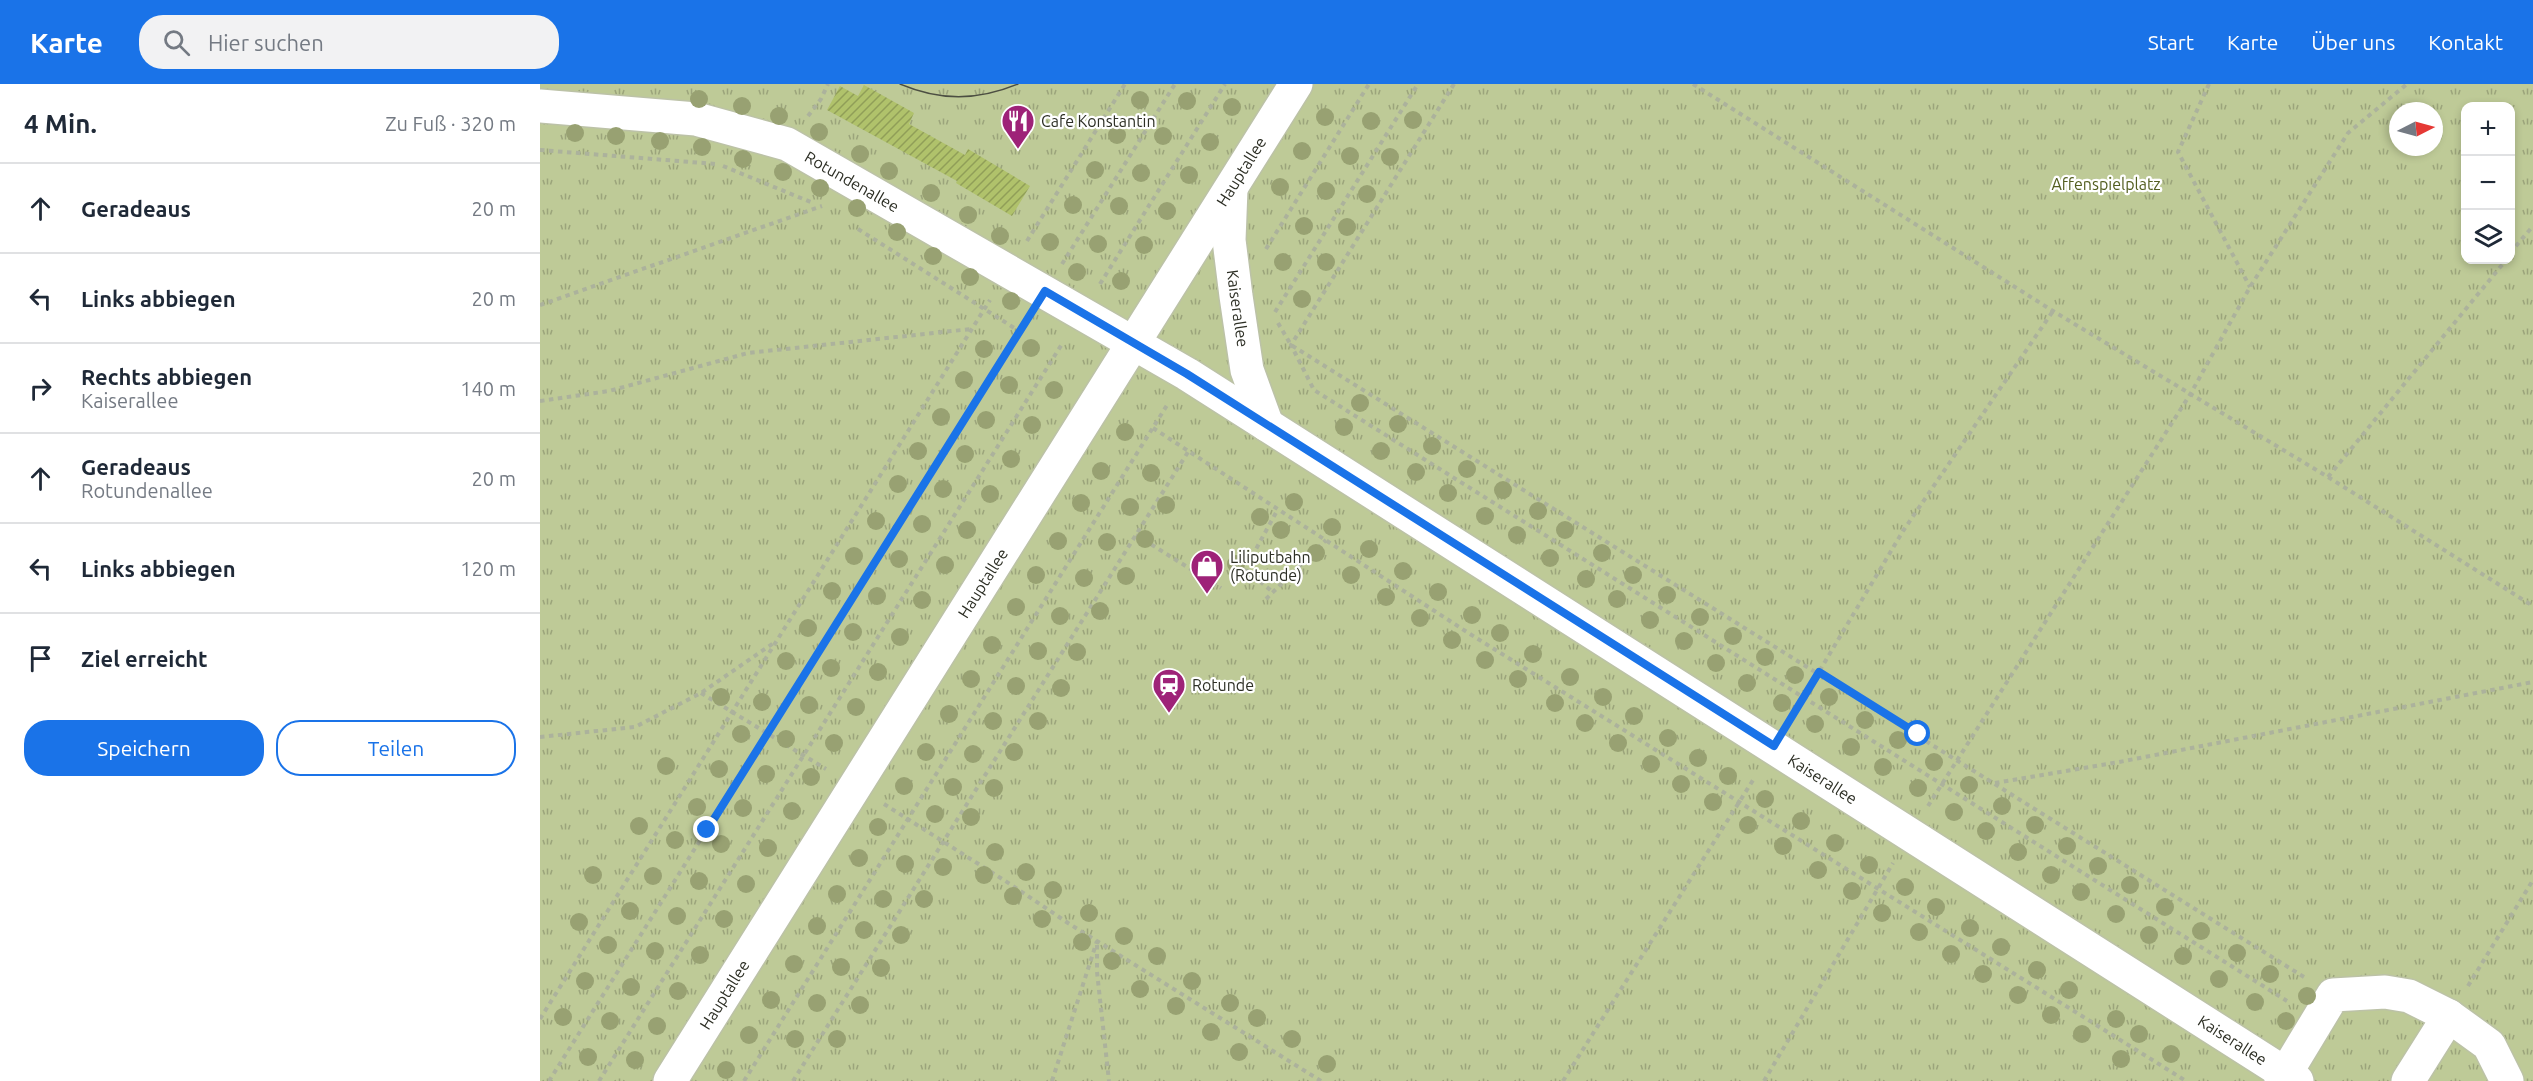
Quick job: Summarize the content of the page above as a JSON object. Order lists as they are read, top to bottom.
{
  "streets": {
    "street": ["Hauptallee", "Rotundenallee", "Kaiserallee"]
  },
  "crossings": [
    ["Hauptallee", "Rotundenallee"],
    ["Hauptallee", "Kaiserallee"],
    ["Rotundenallee", "Kaiserallee"]
  ],
  "parks": ["Affenspielplatz"],
  "places": {
    "restaurant": ["Cafe Konstantin"],
    "shop": ["Liliputbahn (Rotunde)"],
    "station": ["Rotunde"]
  },
  "north": "right",
  "page": {
    "header": "Karte",
    "search": "Hier suchen",
    "nav": [
      "Start",
      "Karte",
      "Über uns",
      "Kontakt"
    ],
    "heading": ["4 Min.", "Zu Fuß · 320 m"],
    "map_buttons": ["+", "−"],
    "list": [
      ["Geradeaus", "20 m"],
      ["Links abbiegen", "20 m"],
      ["Rechts abbiegen", "Kaiserallee", "140 m"],
      ["Geradeaus", "Rotundenallee", "20 m"],
      ["Links abbiegen", "120 m"],
      "Ziel erreicht"
    ],
    "buttons": ["Speichern", "Teilen"]
  }
}
